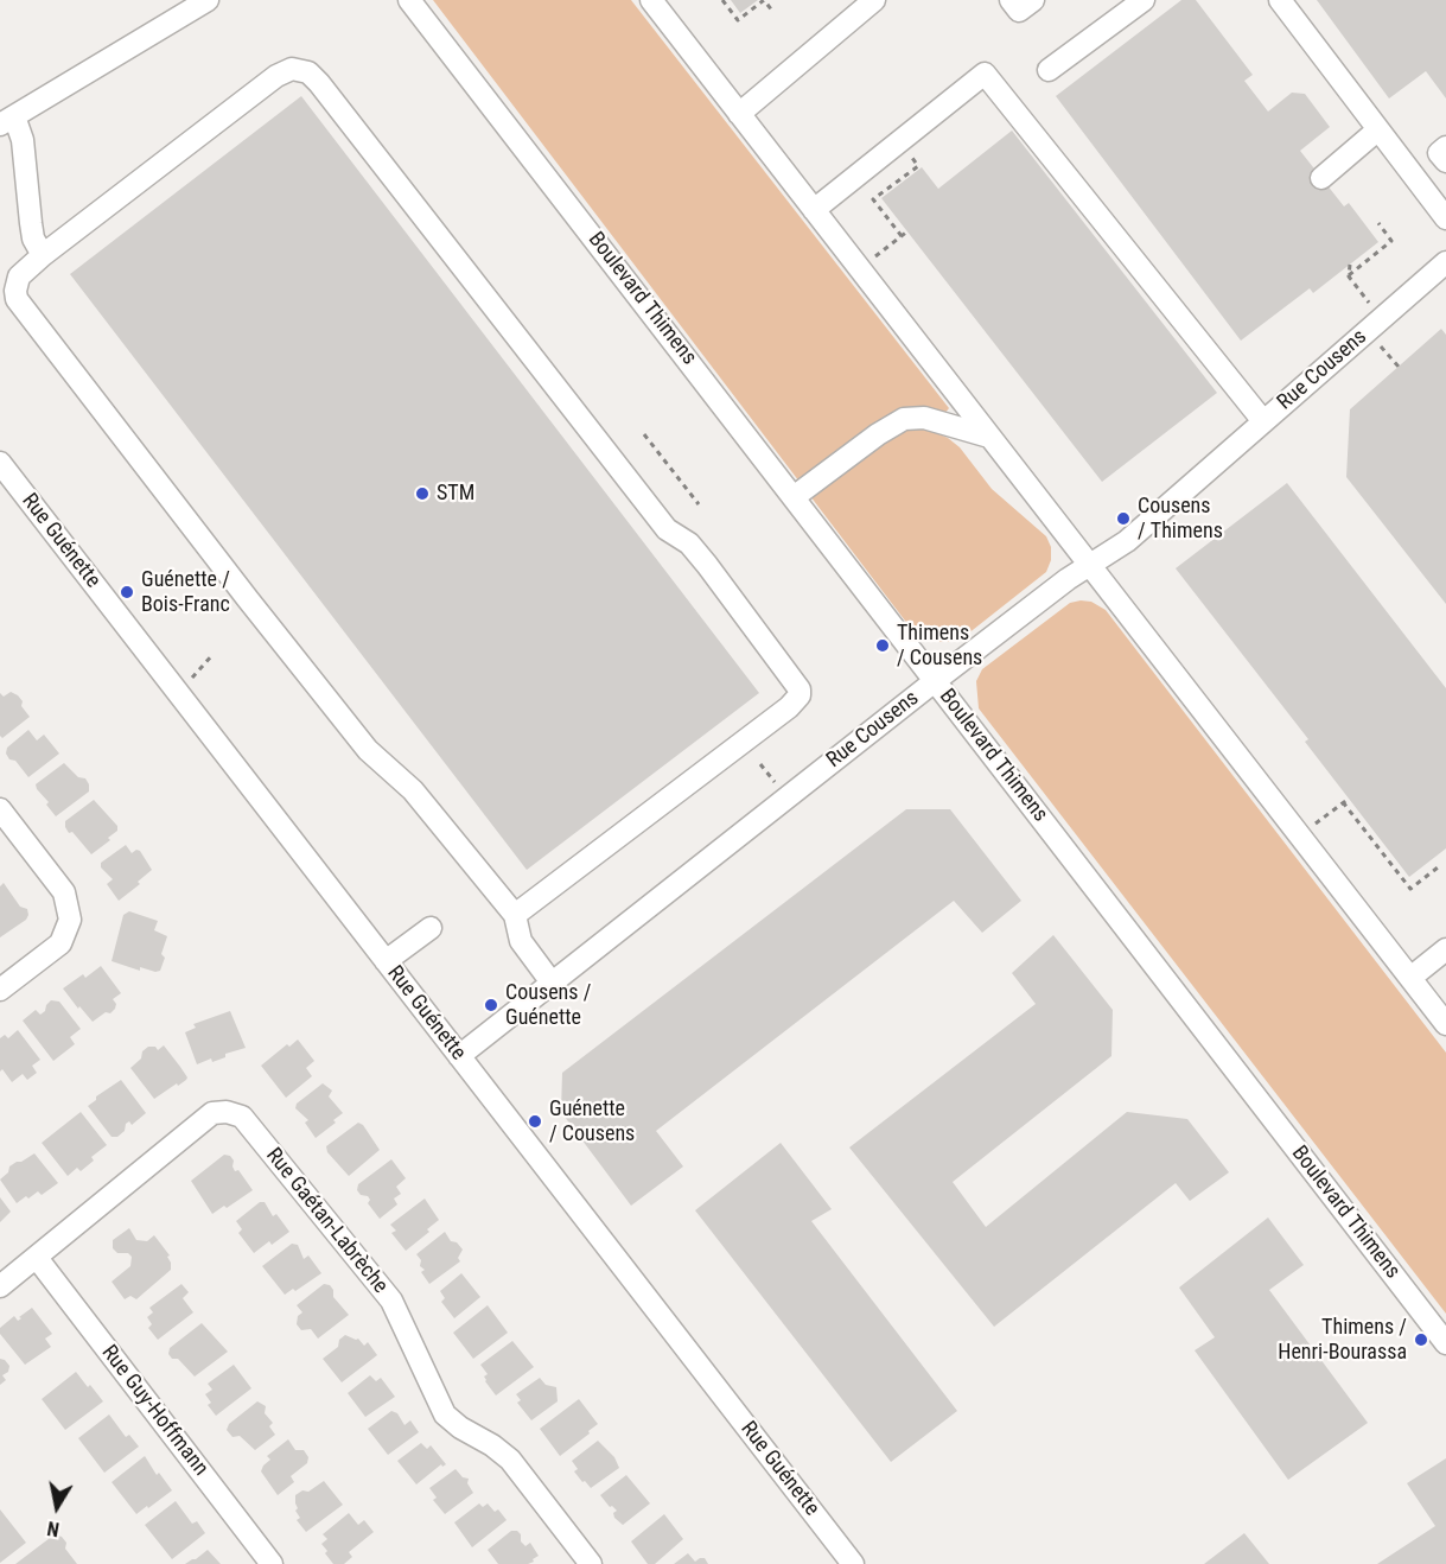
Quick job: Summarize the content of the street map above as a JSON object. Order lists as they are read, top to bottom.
{
  "streets": {
    "street": [
      "Boulevard Thimens",
      "Rue Cousens",
      "Rue Guénette",
      "Rue Gaétan-Labrèche",
      "Rue Guy-Hoffmann"
    ]
  },
  "crossings": [
    ["Boulevard Thimens", "Rue Cousens"],
    ["Rue Cousens", "Rue Guénette"],
    ["Rue Gaétan-Labrèche", "Rue Guy-Hoffmann"]
  ],
  "places": [
    "STM",
    "Cousens / Thimens",
    "Guénette / Bois-Franc",
    "Thimens / Cousens",
    "Cousens / Guénette",
    "Guénette / Cousens",
    "Thimens / Henri-Bourassa"
  ],
  "north": "bottom"
}
